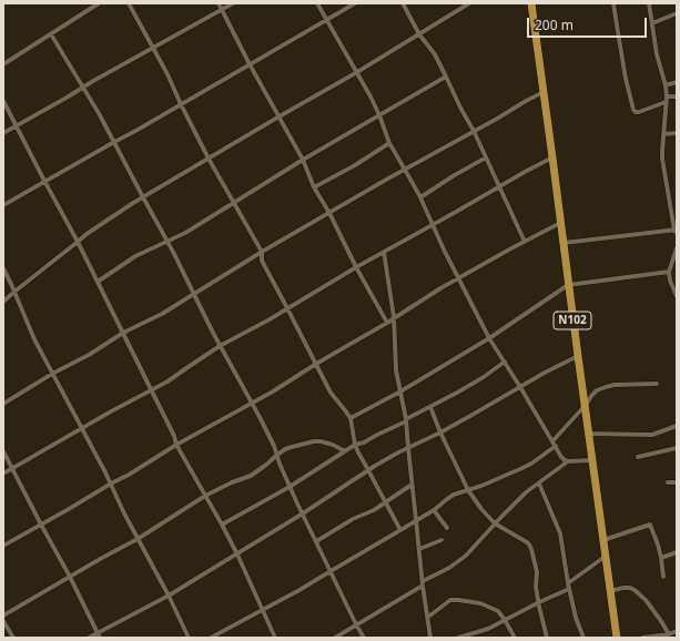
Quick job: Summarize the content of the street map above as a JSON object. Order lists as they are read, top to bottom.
{
  "streets": {
    "main road": ["N102"]
  },
  "scale_bar": "200 m"
}
